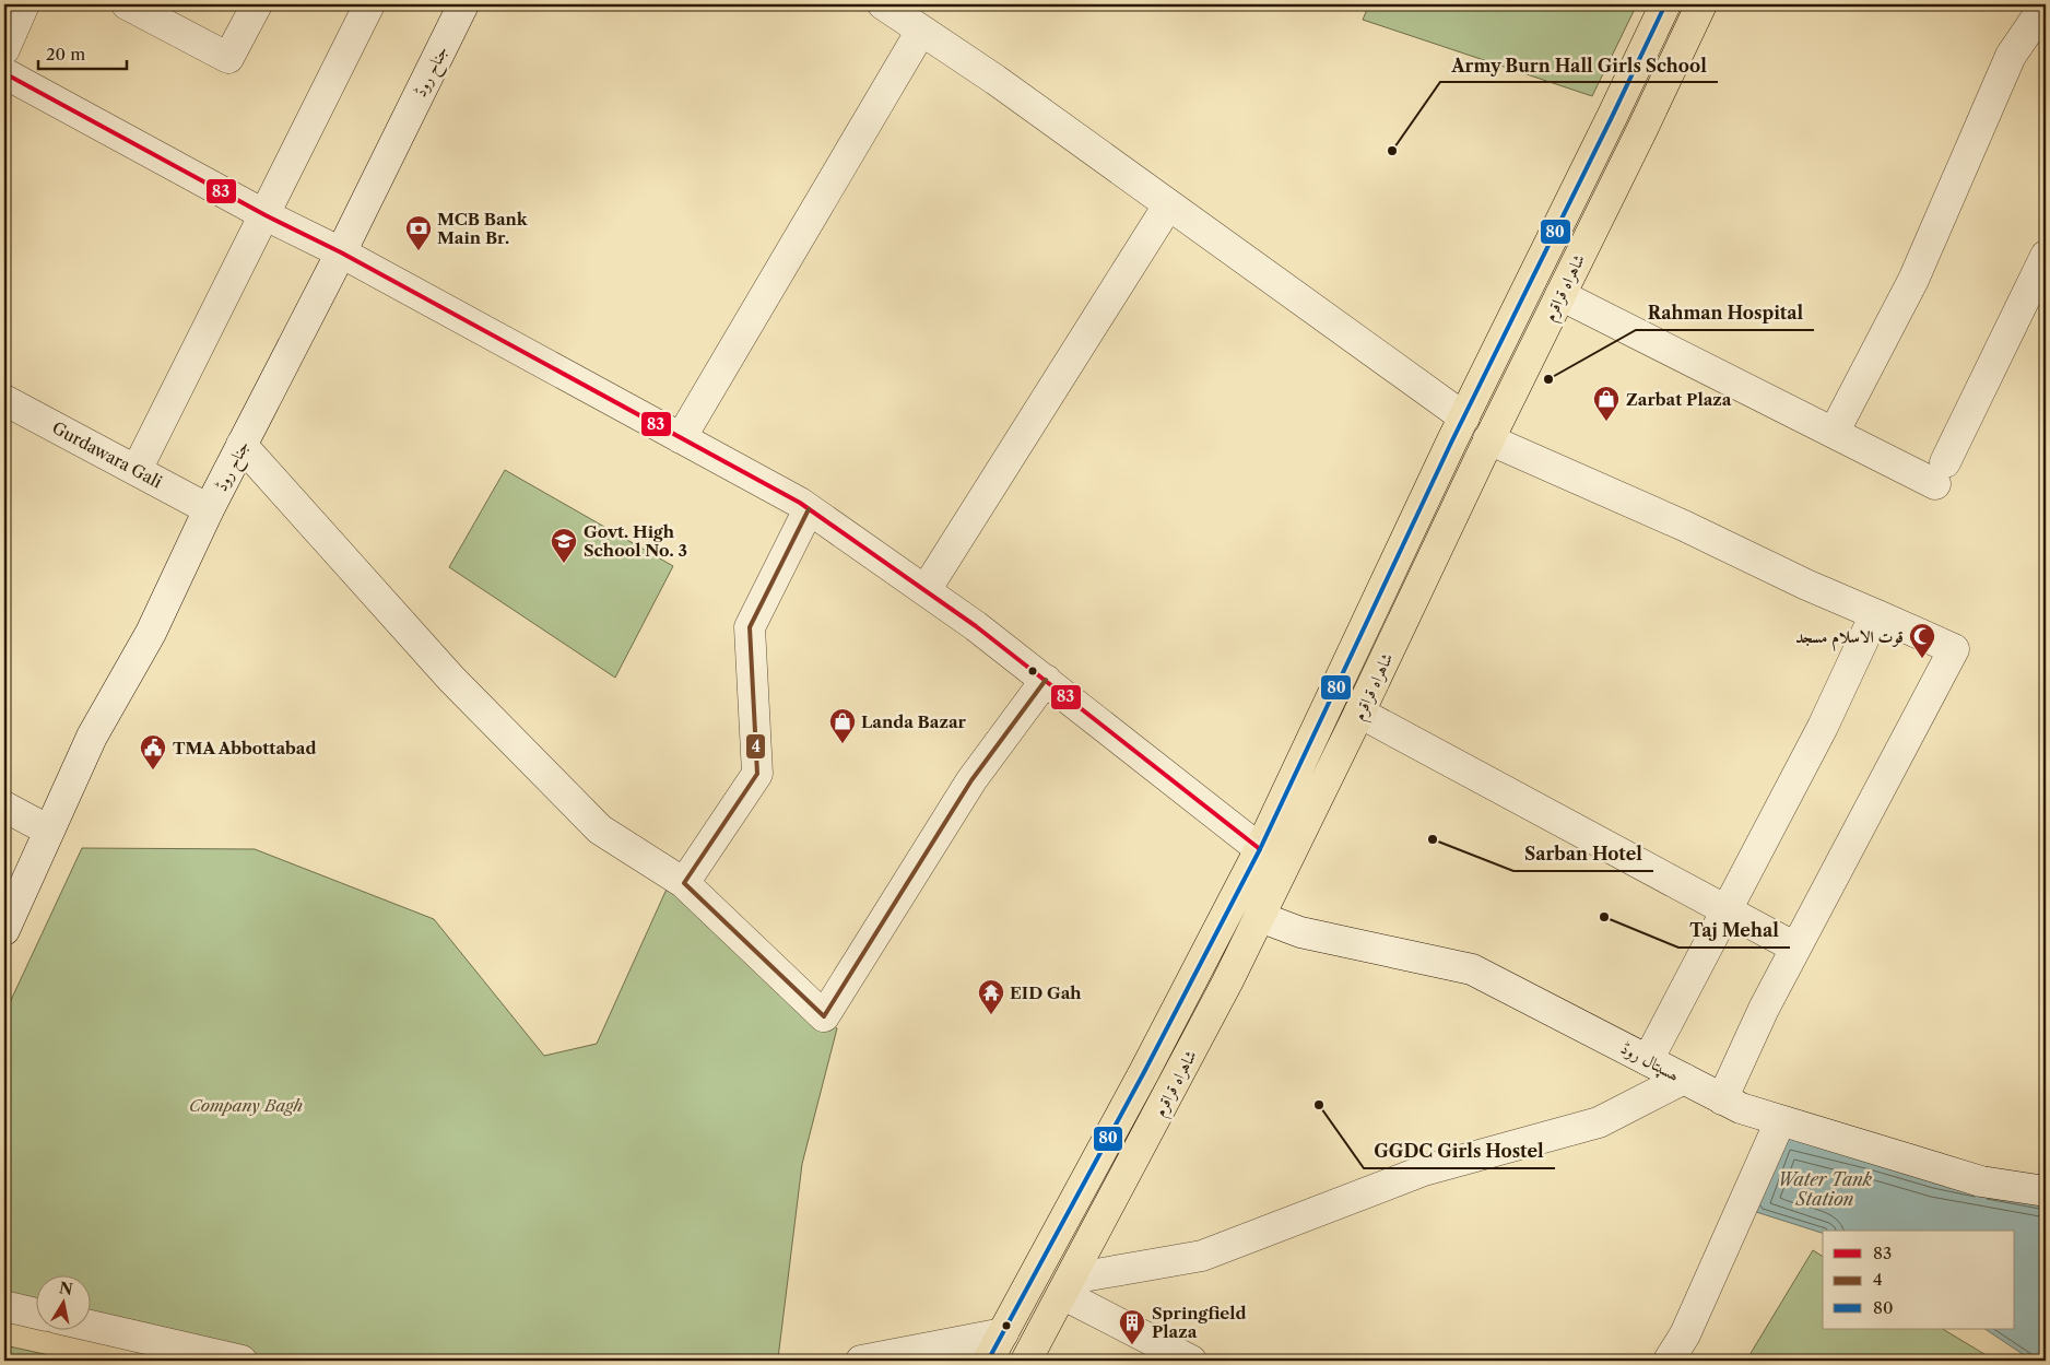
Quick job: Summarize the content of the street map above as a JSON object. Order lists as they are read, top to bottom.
{
  "streets": {
    "highway": ["شاہراہ قراقرم"],
    "street": ["جناح روڈ", "Gurdawara Gali", "ھسپتال روڈ"]
  },
  "crossings": [
    ["جناح روڈ", "Gurdawara Gali"],
    ["شاہراہ قراقرم", "ھسپتال روڈ"]
  ],
  "water": ["Water Tank Station"],
  "parks": ["Company Bagh"],
  "places": {
    "other": [
      "Army Burn Hall Girls School",
      "Rahman Hospital",
      "Sarban Hotel",
      "Taj Mehal",
      "GGDC Girls Hostel"
    ],
    "bank": ["MCB Bank Main Br."],
    "shop": ["Zarbat Plaza", "Landa Bazar"],
    "school or university": ["Govt. High School No. 3"],
    "mosque": ["قوت الاسلام مسجد"],
    "public building": ["TMA Abbottabad"],
    "temple": ["EID Gah"],
    "building": ["Springfield Plaza"]
  },
  "lines": ["transit line 80", "transit line 83", "transit line 4"],
  "legend": ["83", "4", "80"],
  "scale_bar": "20 m",
  "north": "top"
}
